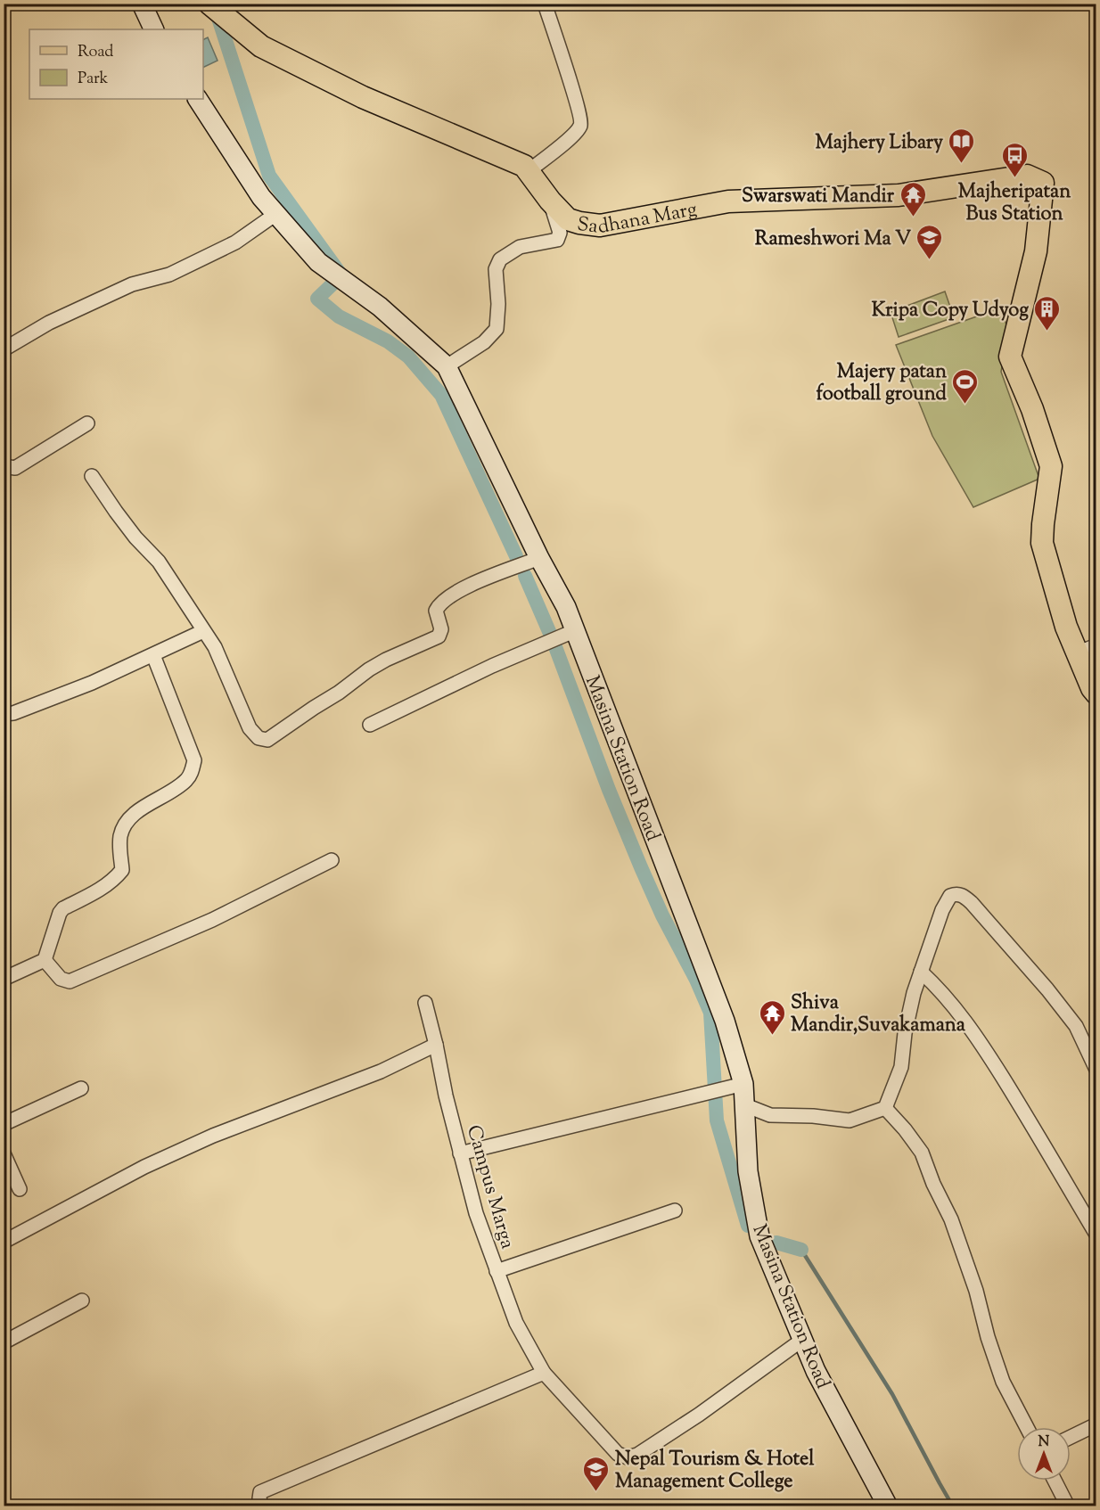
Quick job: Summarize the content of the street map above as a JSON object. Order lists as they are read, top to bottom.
{
  "streets": {
    "main road": ["Sadhana Marg"],
    "street": ["Masina Station Road", "Campus Marga"]
  },
  "crossings": [
    ["Masina Station Road", "Campus Marga"]
  ],
  "places": {
    "library": ["Majhery Libary"],
    "bus stop": ["Majheripatan Bus Station"],
    "temple": ["Swarswati Mandir", "Shiva Mandir,Suvakamana"],
    "school or university": ["Rameshwori Ma V", "Nepal Tourism & Hotel Management College"],
    "building": ["Kripa Copy Udyog"],
    "sports": ["Majery patan football ground"]
  },
  "legend": ["Road", "Park"],
  "north": "top"
}
